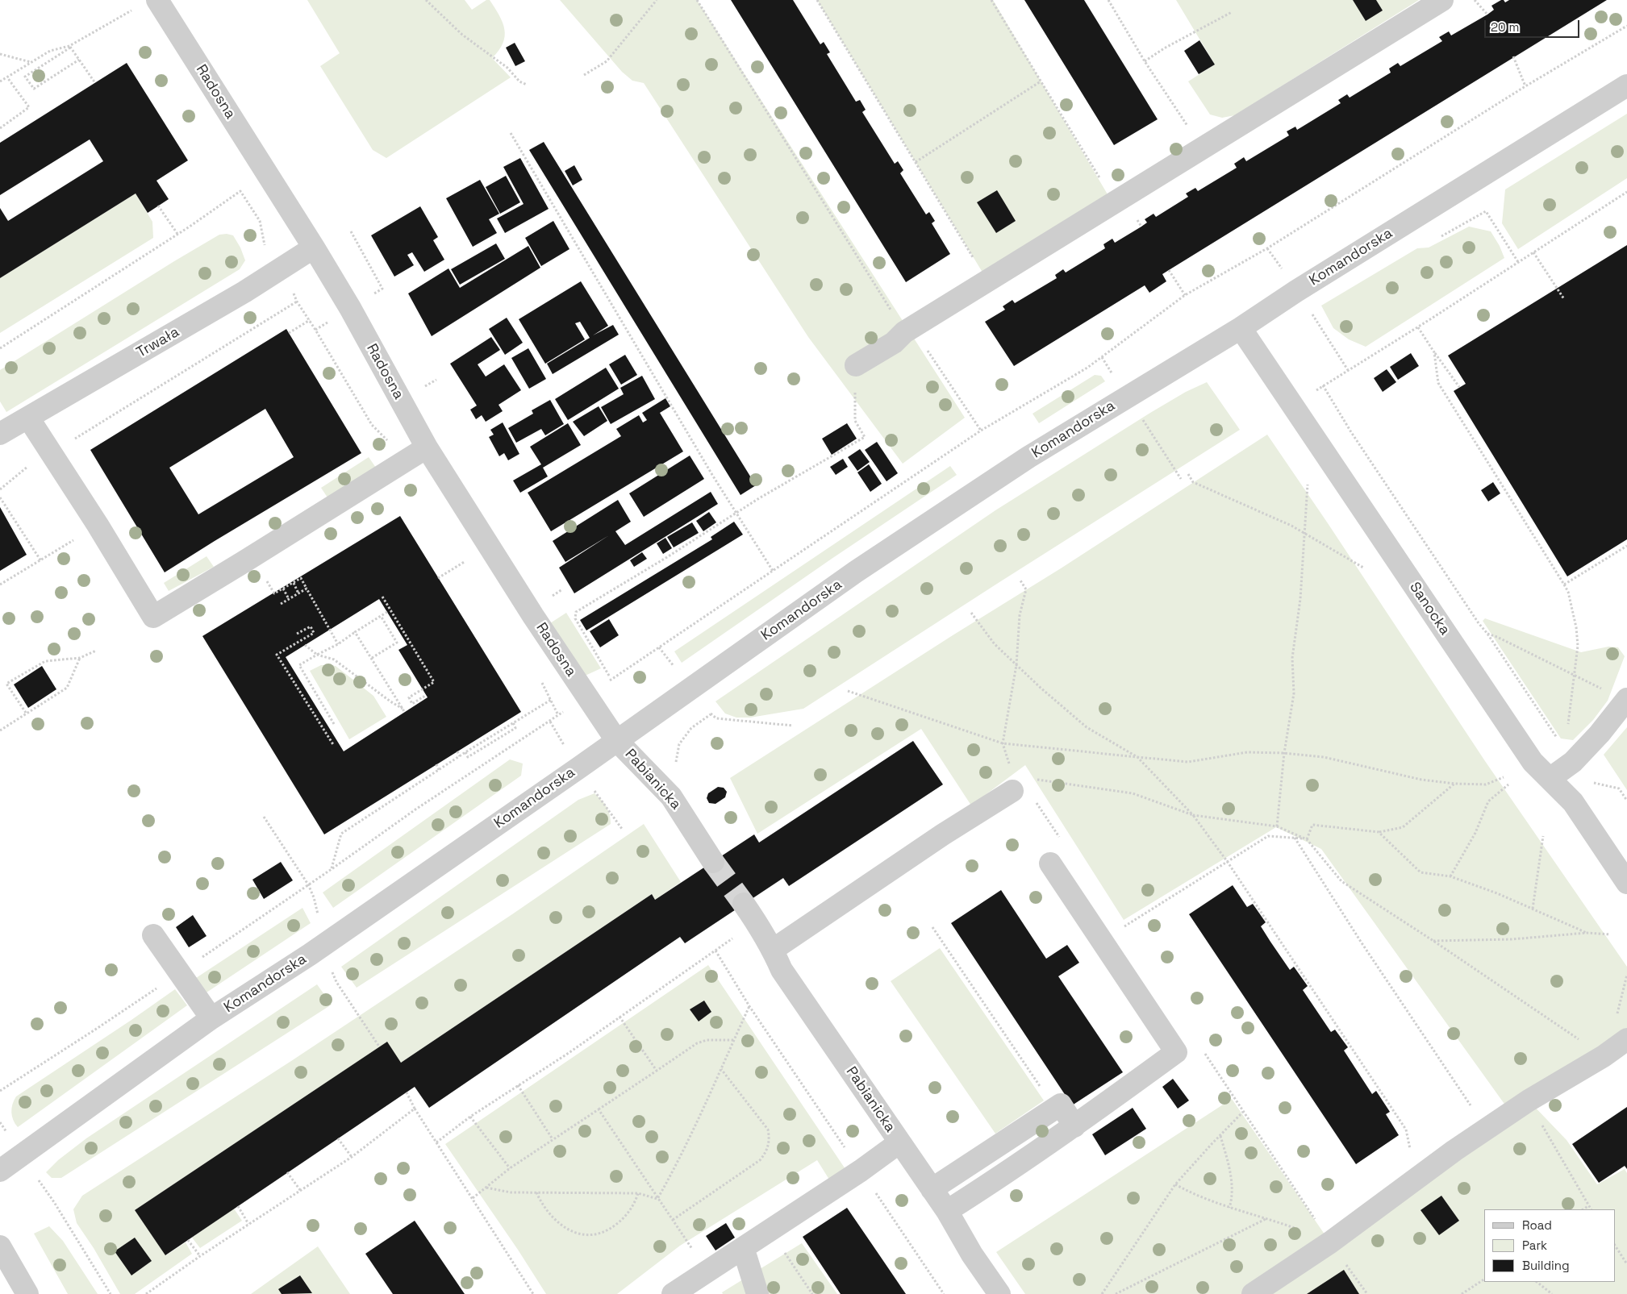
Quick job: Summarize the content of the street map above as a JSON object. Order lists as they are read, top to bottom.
{
  "streets": {
    "street": [
      "Radosna",
      "Komandorska",
      "Trwała",
      "Sanocka",
      "Pabianicka"
    ]
  },
  "crossings": [
    ["Radosna", "Komandorska"],
    ["Radosna", "Trwała"],
    ["Radosna", "Pabianicka"],
    ["Komandorska", "Sanocka"],
    ["Komandorska", "Pabianicka"]
  ],
  "legend": ["Road", "Park", "Building"],
  "scale_bar": "20 m"
}
